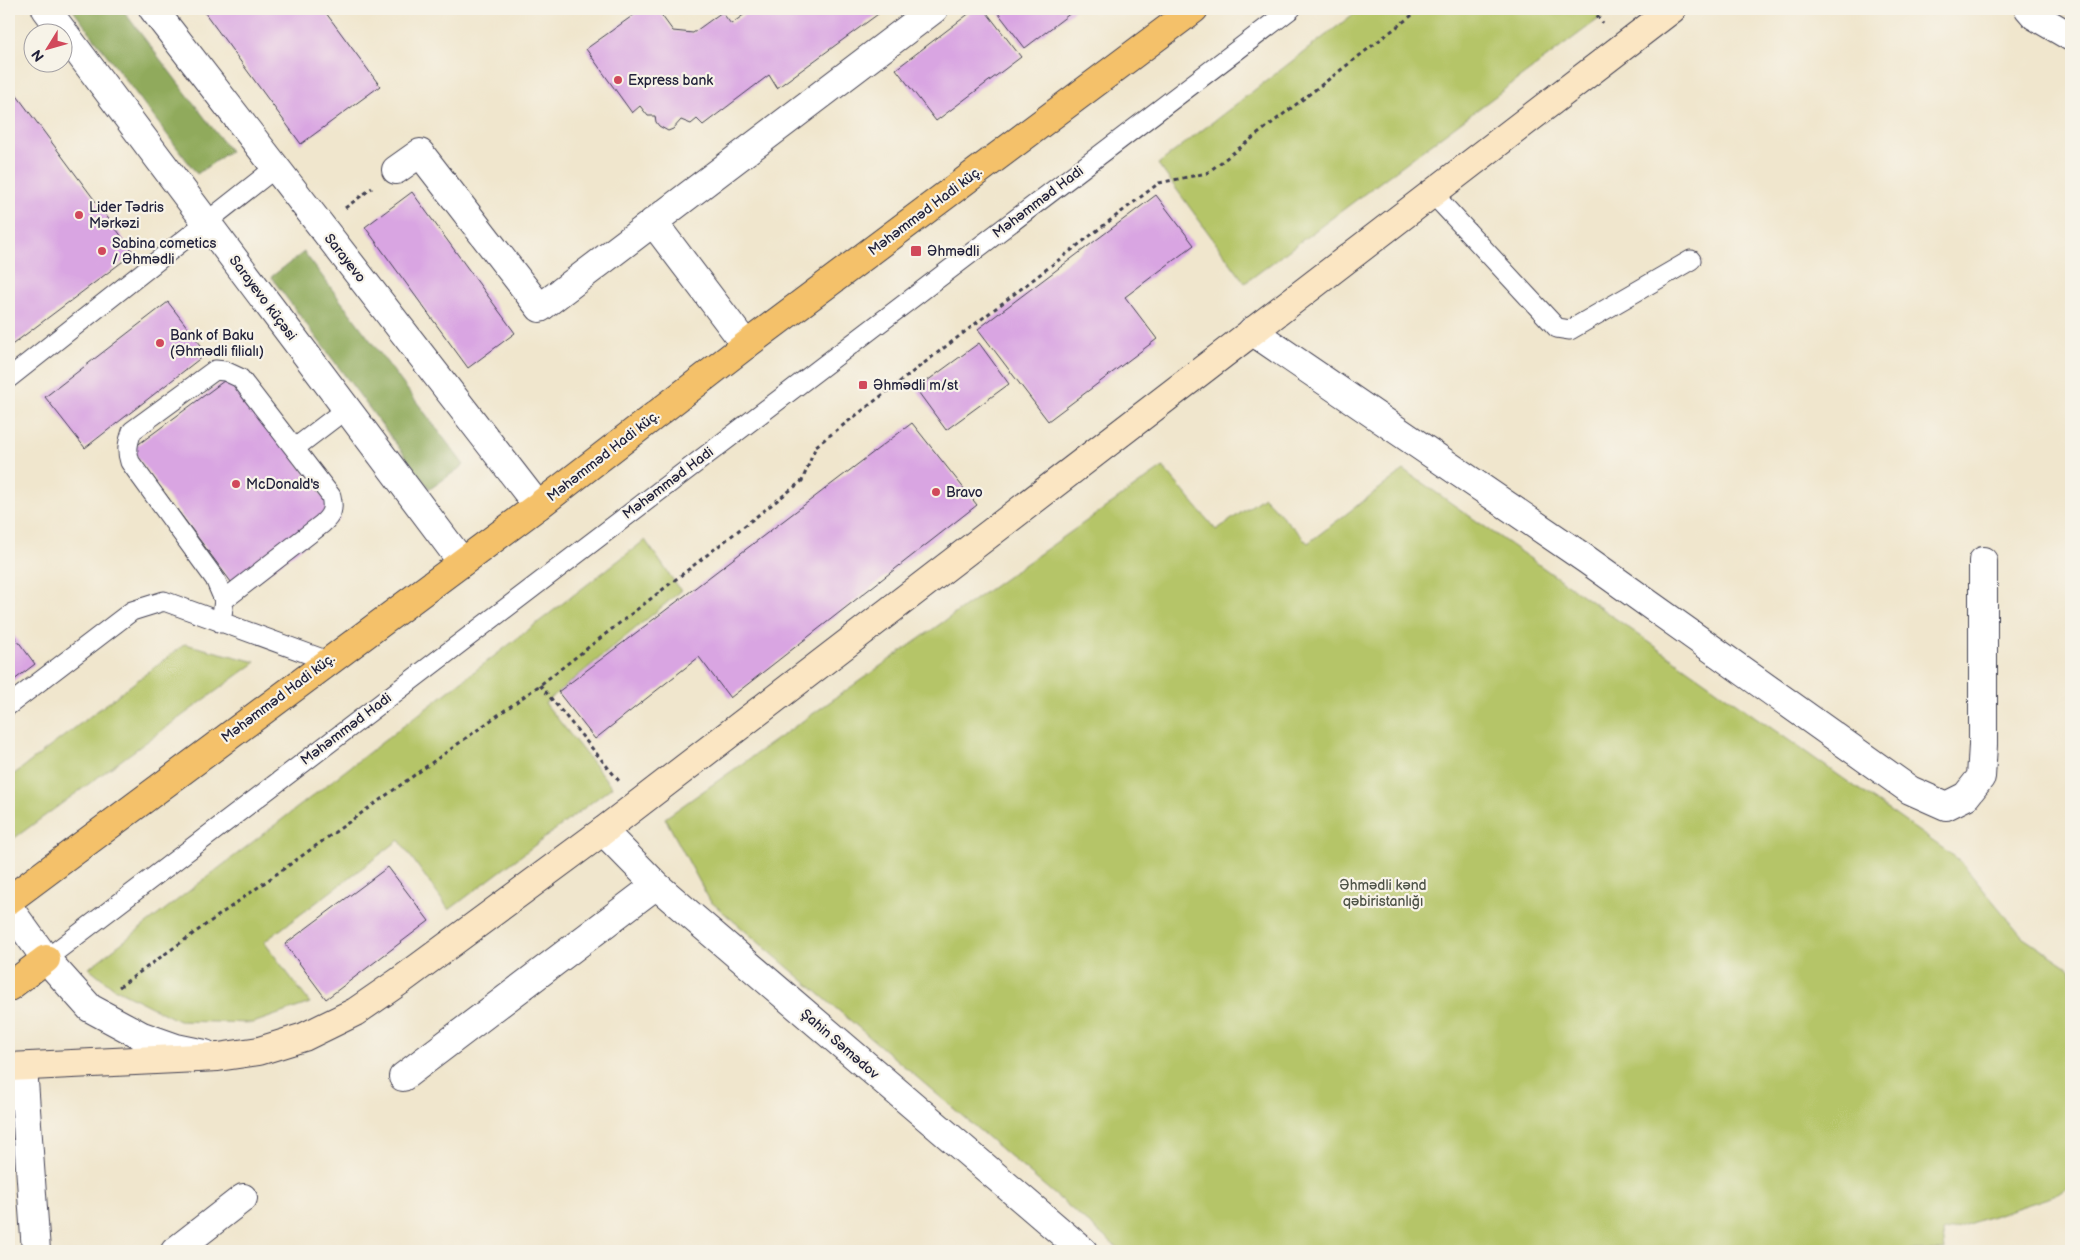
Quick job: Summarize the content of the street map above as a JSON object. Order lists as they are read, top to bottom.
{
  "streets": {
    "main road": ["Məhəmməd Hadi küç."],
    "street": ["Sarayevo", "Sarayevo küçəsi", "Şahin Səmədov"],
    "lane": ["Məhəmməd Hadi"]
  },
  "crossings": [
    ["Məhəmməd Hadi küç.", "Sarayevo"],
    ["Məhəmməd Hadi küç.", "Sarayevo küçəsi"]
  ],
  "parks": ["Əhmədli kənd qəbiristanlığı"],
  "places": {
    "other": [
      "Express bank",
      "Lider Tədris Mərkəzi",
      "Sabina cometics / Əhmədli",
      "Bank of Baku (Əhmədli filialı)",
      "McDonald's",
      "Bravo"
    ],
    "transit": ["Əhmədli", "Əhmədli m/st"]
  },
  "north": "bottom left"
}
